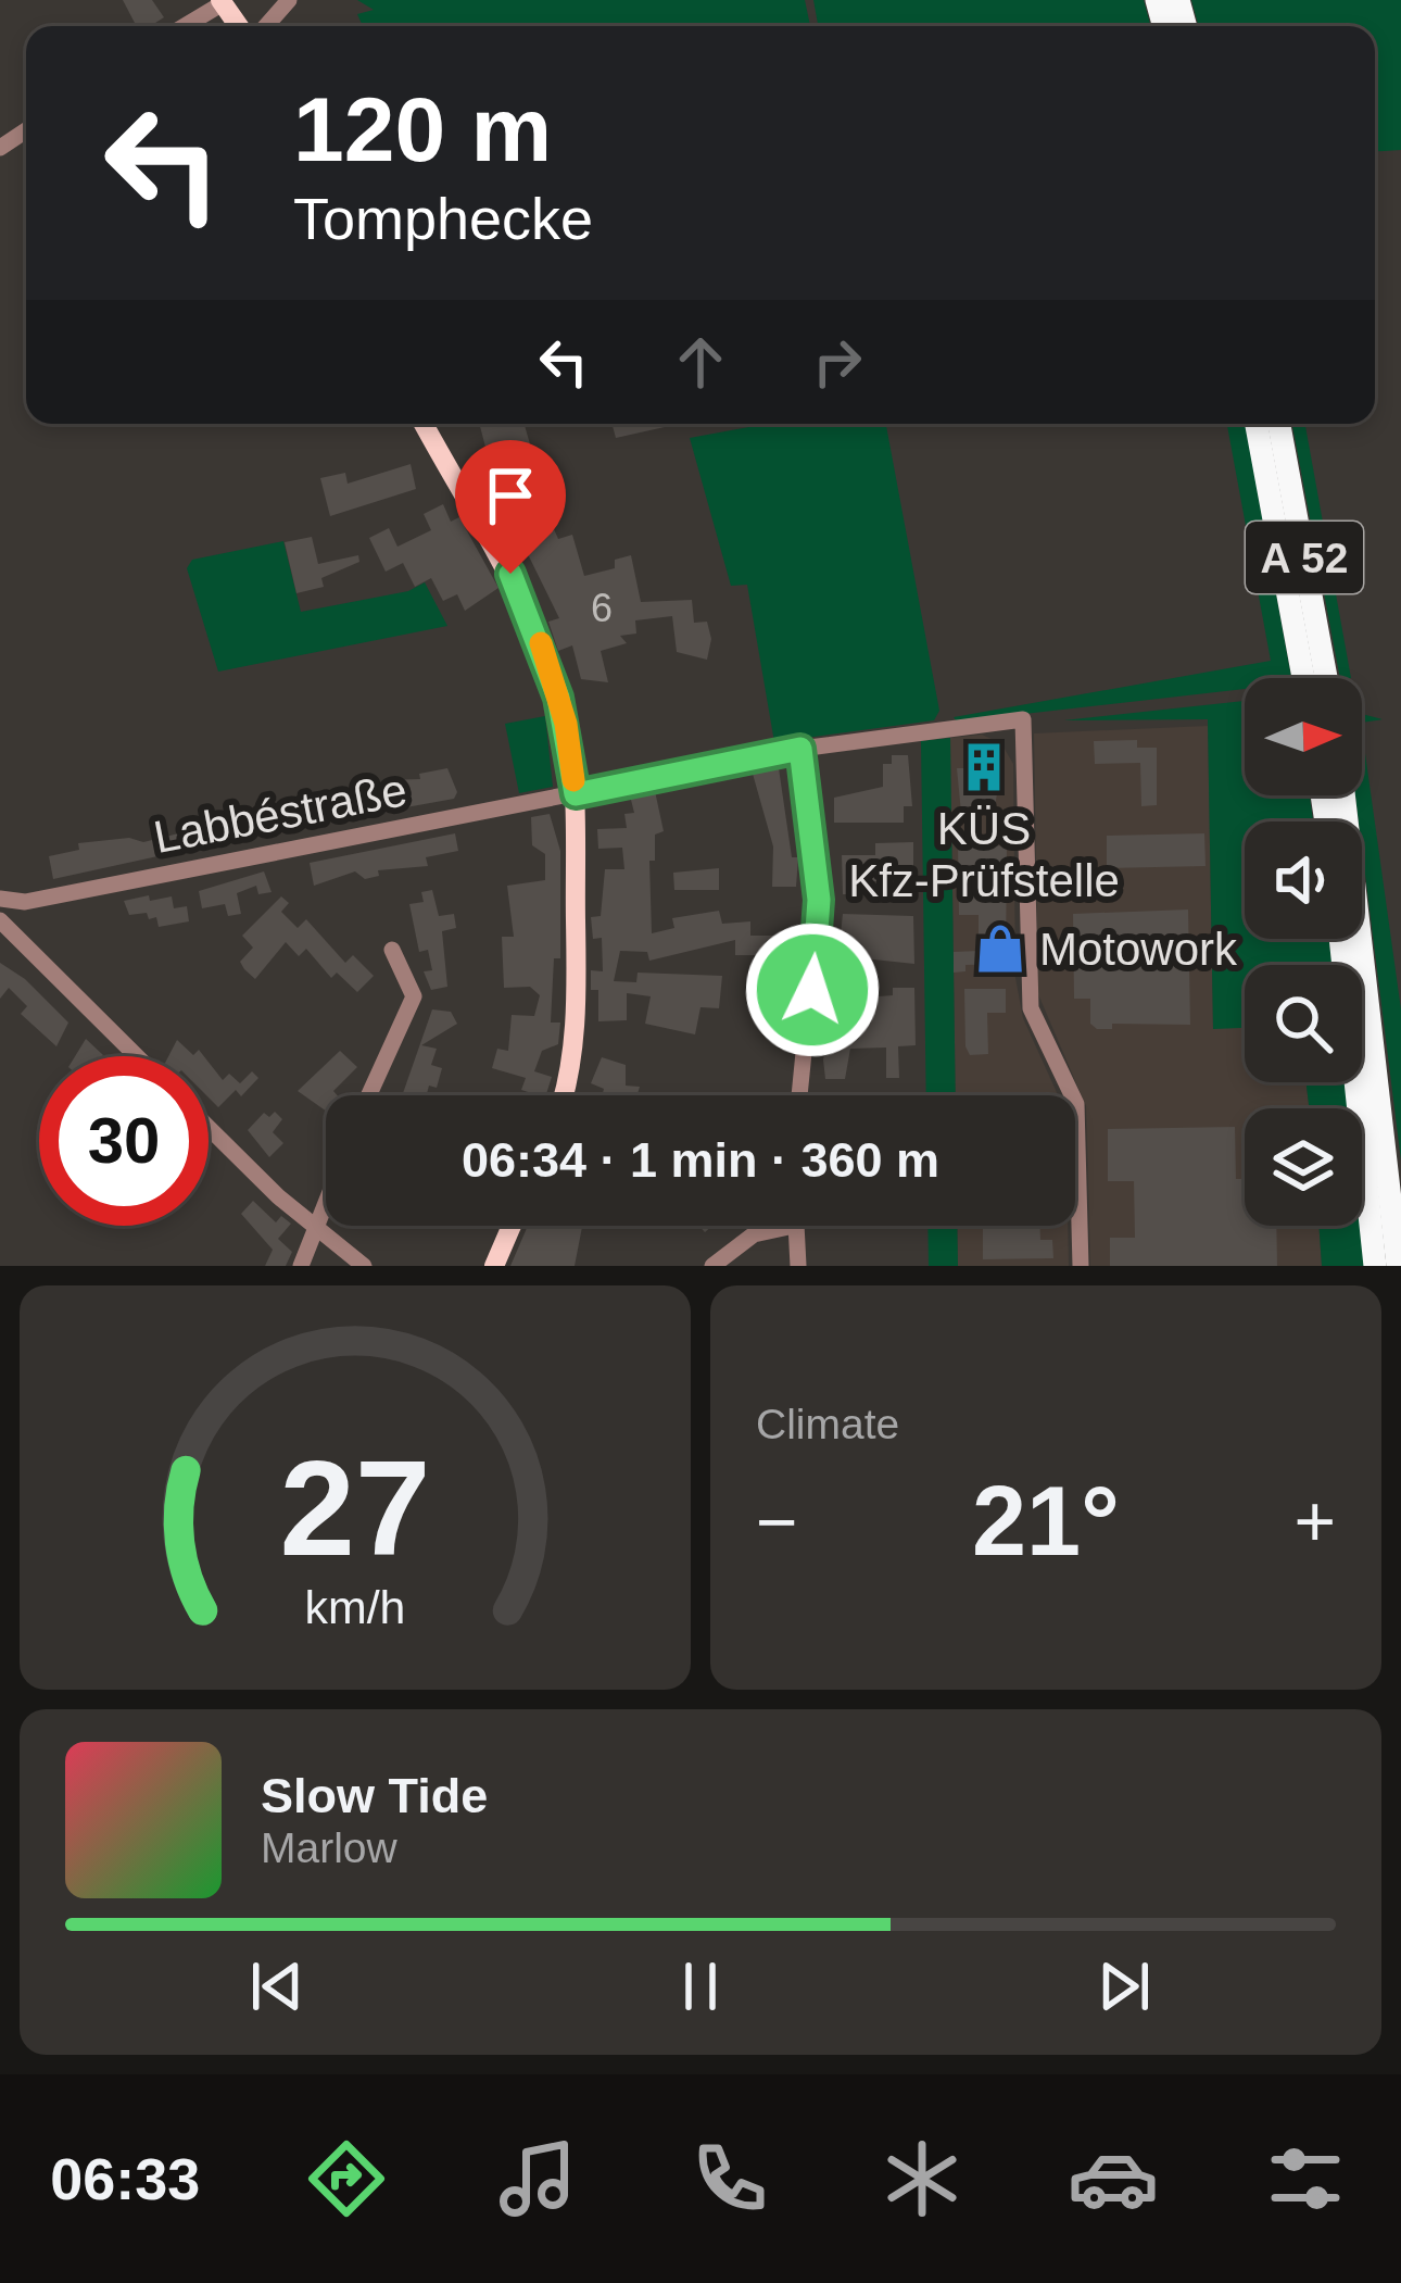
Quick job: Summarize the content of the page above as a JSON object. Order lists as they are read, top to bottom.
{
  "streets": {
    "highway": ["A 52"],
    "street": ["Labbéstraße"]
  },
  "places": {
    "building": ["KÜS Kfz-Prüfstelle"],
    "shop": ["Motowork"]
  },
  "house_numbers": ["6"],
  "north": "right",
  "page": {
    "turn": ["120 m", "Tomphecke"],
    "limit": "30",
    "trip": "06:34 · 1 min · 360 m",
    "tile": "Climate",
    "heat": ["−", "21°", "+"],
    "song": ["Slow Tide", "Marlow"],
    "tabs": "06:33",
    "gauge": ["27", "km/h"]
  }
}
